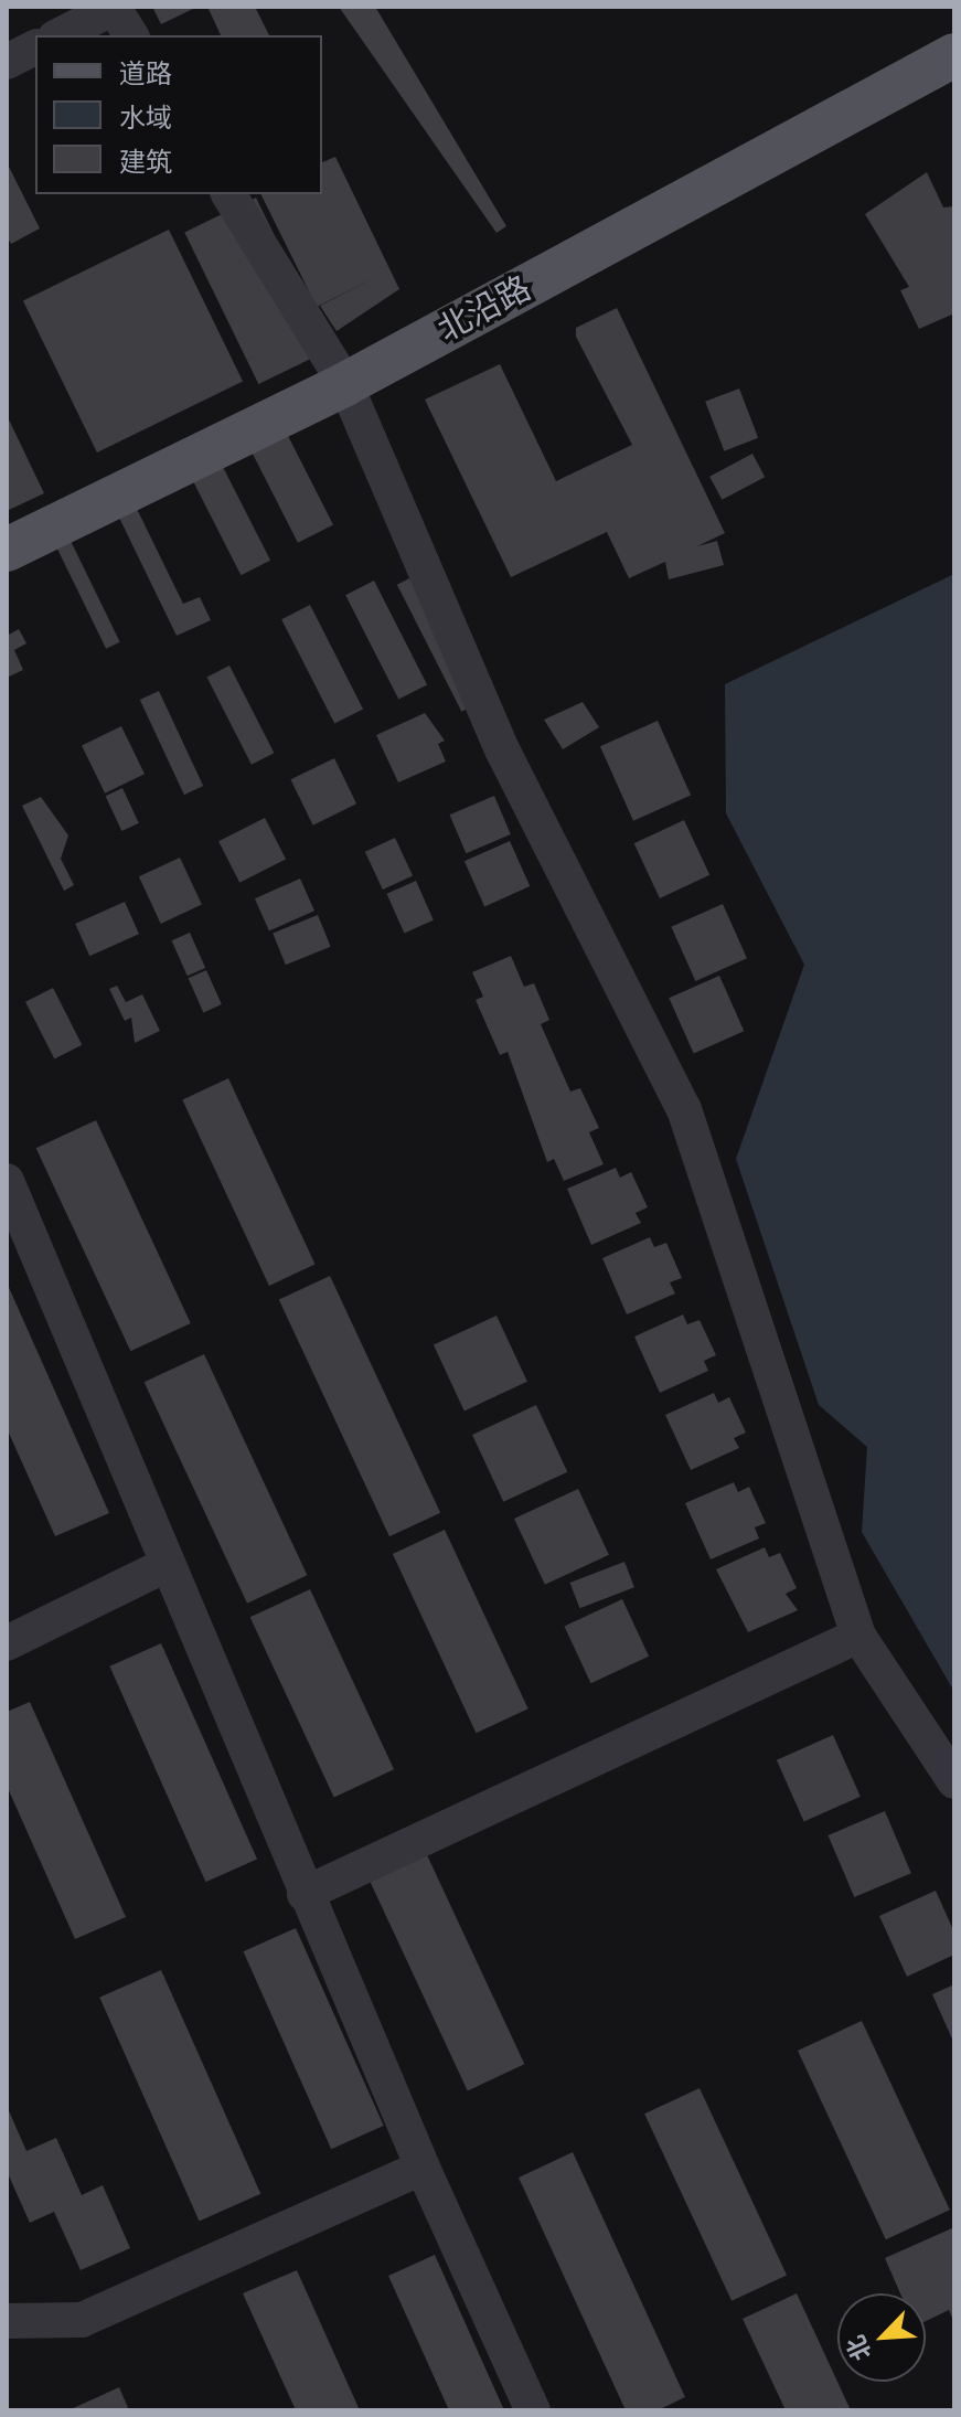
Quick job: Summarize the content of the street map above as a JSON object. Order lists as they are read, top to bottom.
{
  "streets": {
    "main road": ["北沿路"]
  },
  "legend": ["道路", "水域", "建筑"],
  "north": "bottom left"
}
